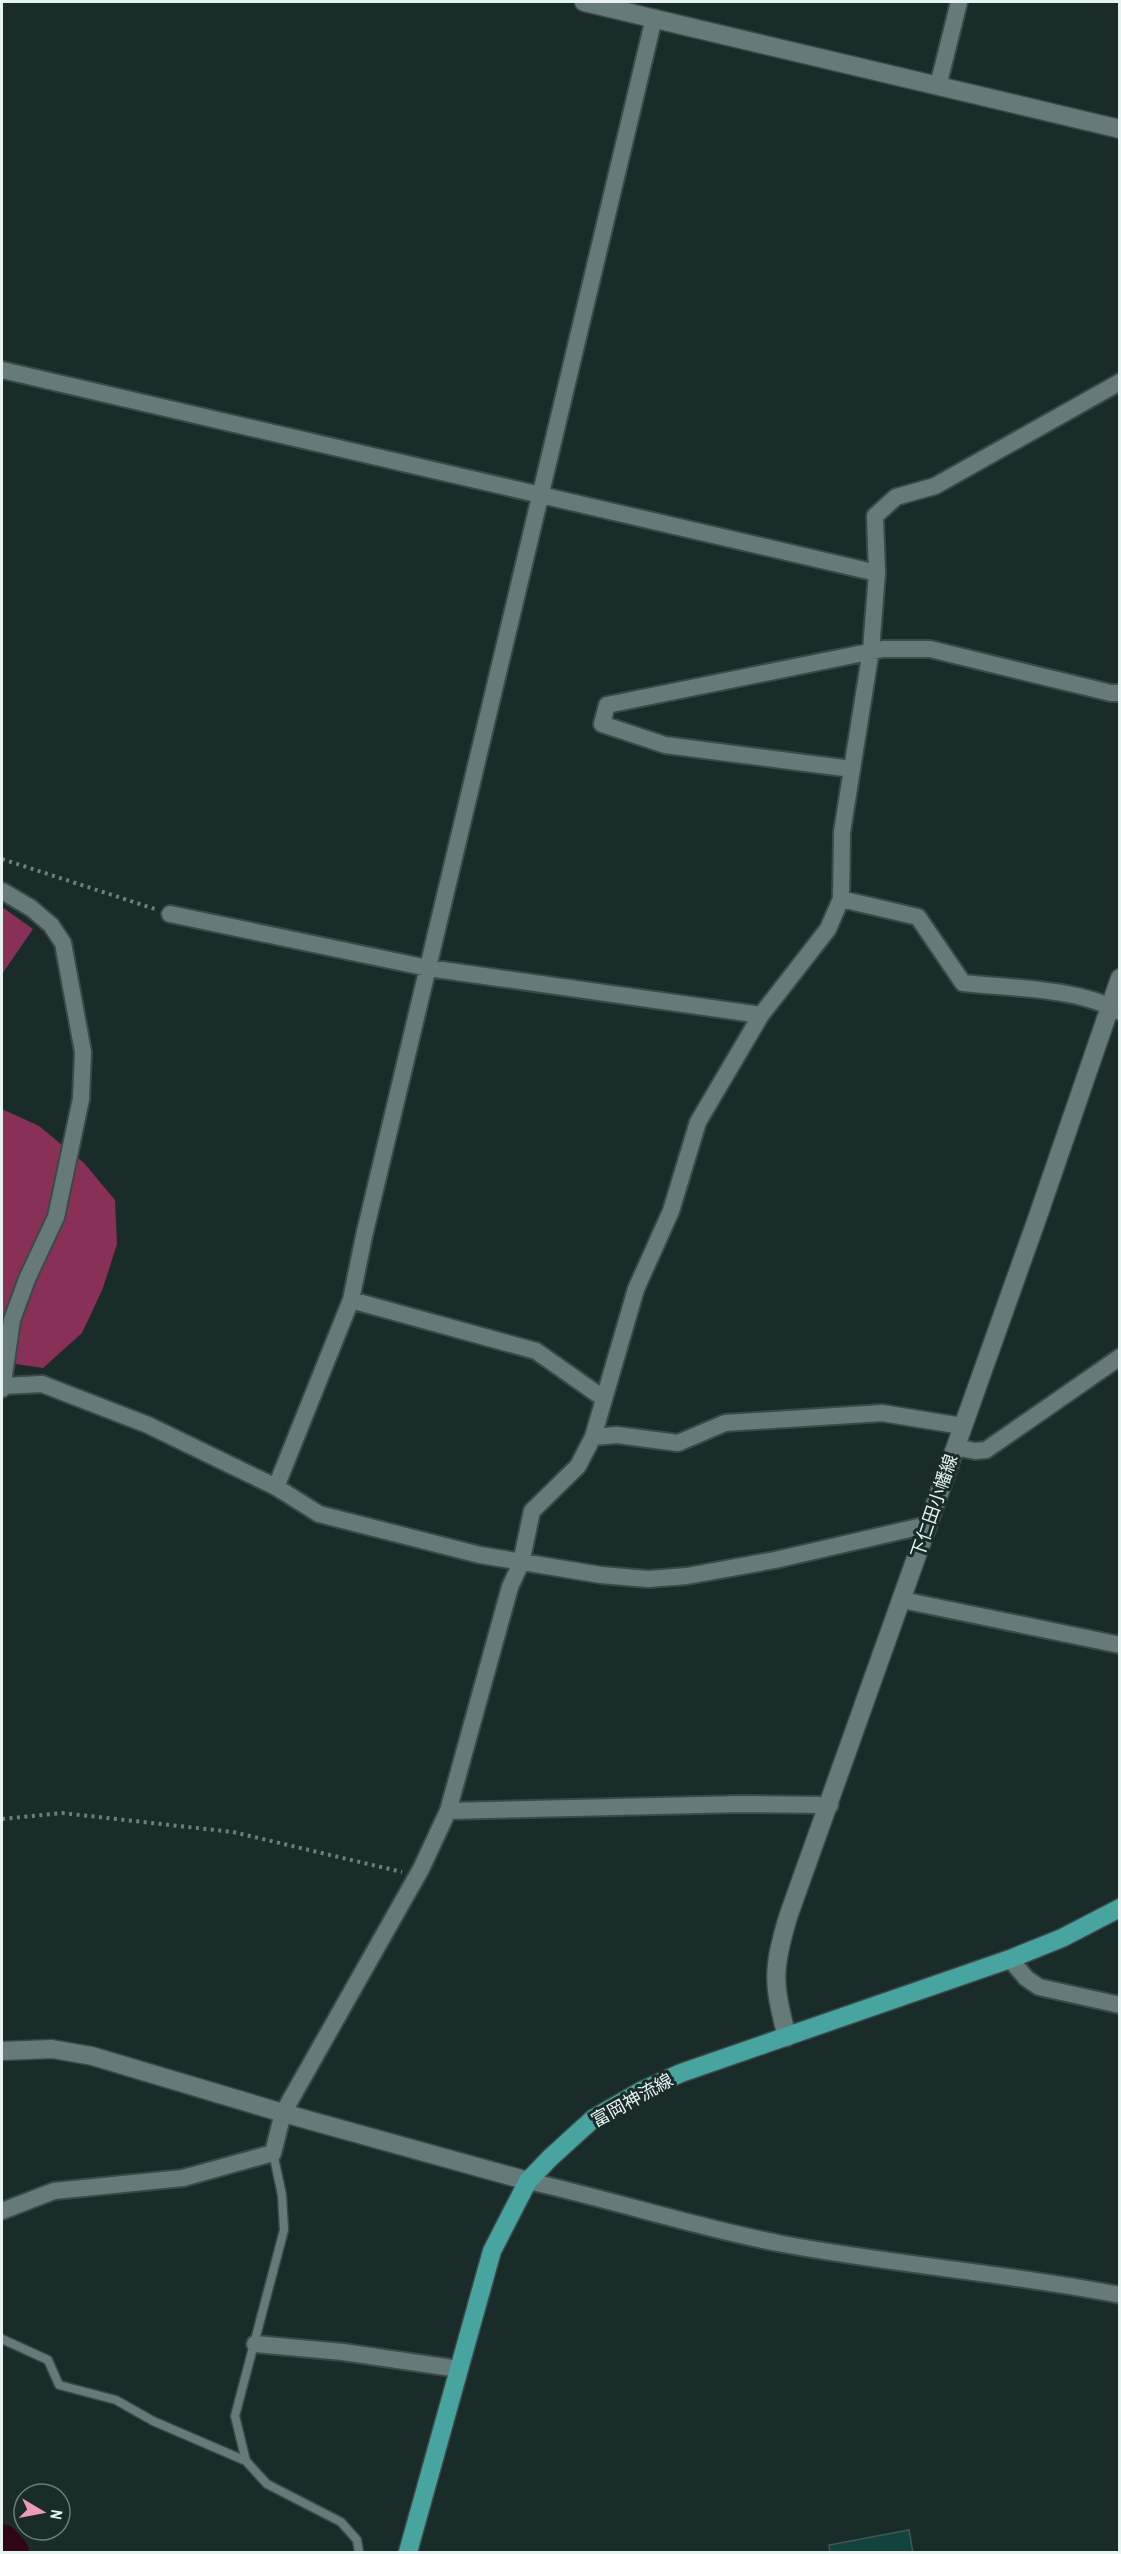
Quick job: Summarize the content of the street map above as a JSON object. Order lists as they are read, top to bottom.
{
  "streets": {
    "main road": ["下仁田小幡線", "富岡神流線"]
  },
  "crossings": [
    ["下仁田小幡線", "富岡神流線"]
  ],
  "north": "right"
}
